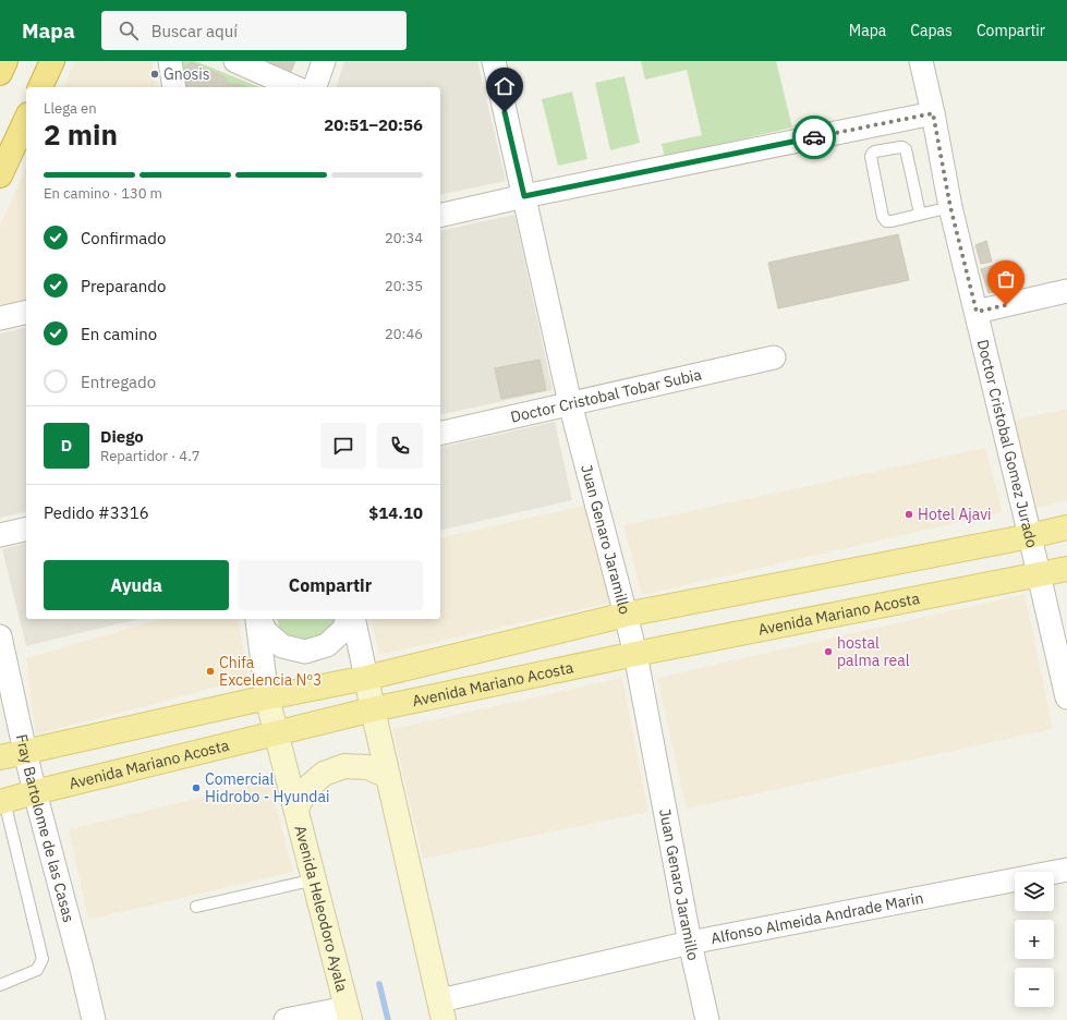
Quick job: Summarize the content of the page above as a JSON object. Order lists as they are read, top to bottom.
{
  "streets": {
    "main road": ["Avenida Mariano Acosta", "Avenida Heleodoro Ayala"],
    "street": [
      "Doctor Cristobal Tobar Subia",
      "Doctor Cristobal Gomez Jurado",
      "Juan Genaro Jaramillo",
      "Fray Bartolome de las Casas",
      "Alfonso Almeida Andrade Marin"
    ]
  },
  "crossings": [
    ["Doctor Cristobal Tobar Subia", "Juan Genaro Jaramillo"],
    ["Doctor Cristobal Gomez Jurado", "Avenida Mariano Acosta"],
    ["Juan Genaro Jaramillo", "Avenida Mariano Acosta"],
    ["Juan Genaro Jaramillo", "Alfonso Almeida Andrade Marin"],
    ["Avenida Mariano Acosta", "Fray Bartolome de las Casas"],
    ["Avenida Mariano Acosta", "Avenida Heleodoro Ayala"]
  ],
  "places": [
    "Gnosis",
    "Hotel Ajavi",
    "hostal palma real",
    "Chifa Excelencia Nº3",
    "Comercial Hidrobo - Hyundai"
  ],
  "page": {
    "header": "Mapa",
    "search": "Buscar aquí",
    "nav": ["Mapa", "Capas", "Compartir"],
    "heading": ["2 min", "Llega en", "20:51–20:56"],
    "panel": [
      "Diego",
      "Repartidor · 4.7",
      "Pedido #3316",
      "$14.10"
    ],
    "bar": "En camino · 130 m",
    "list": [
      ["Confirmado", "20:34"],
      ["Preparando", "20:35"],
      ["En camino", "20:46"],
      "Entregado"
    ],
    "round": "D",
    "buttons": ["Ayuda", "Compartir"],
    "map_buttons": ["+", "−"]
  }
}
